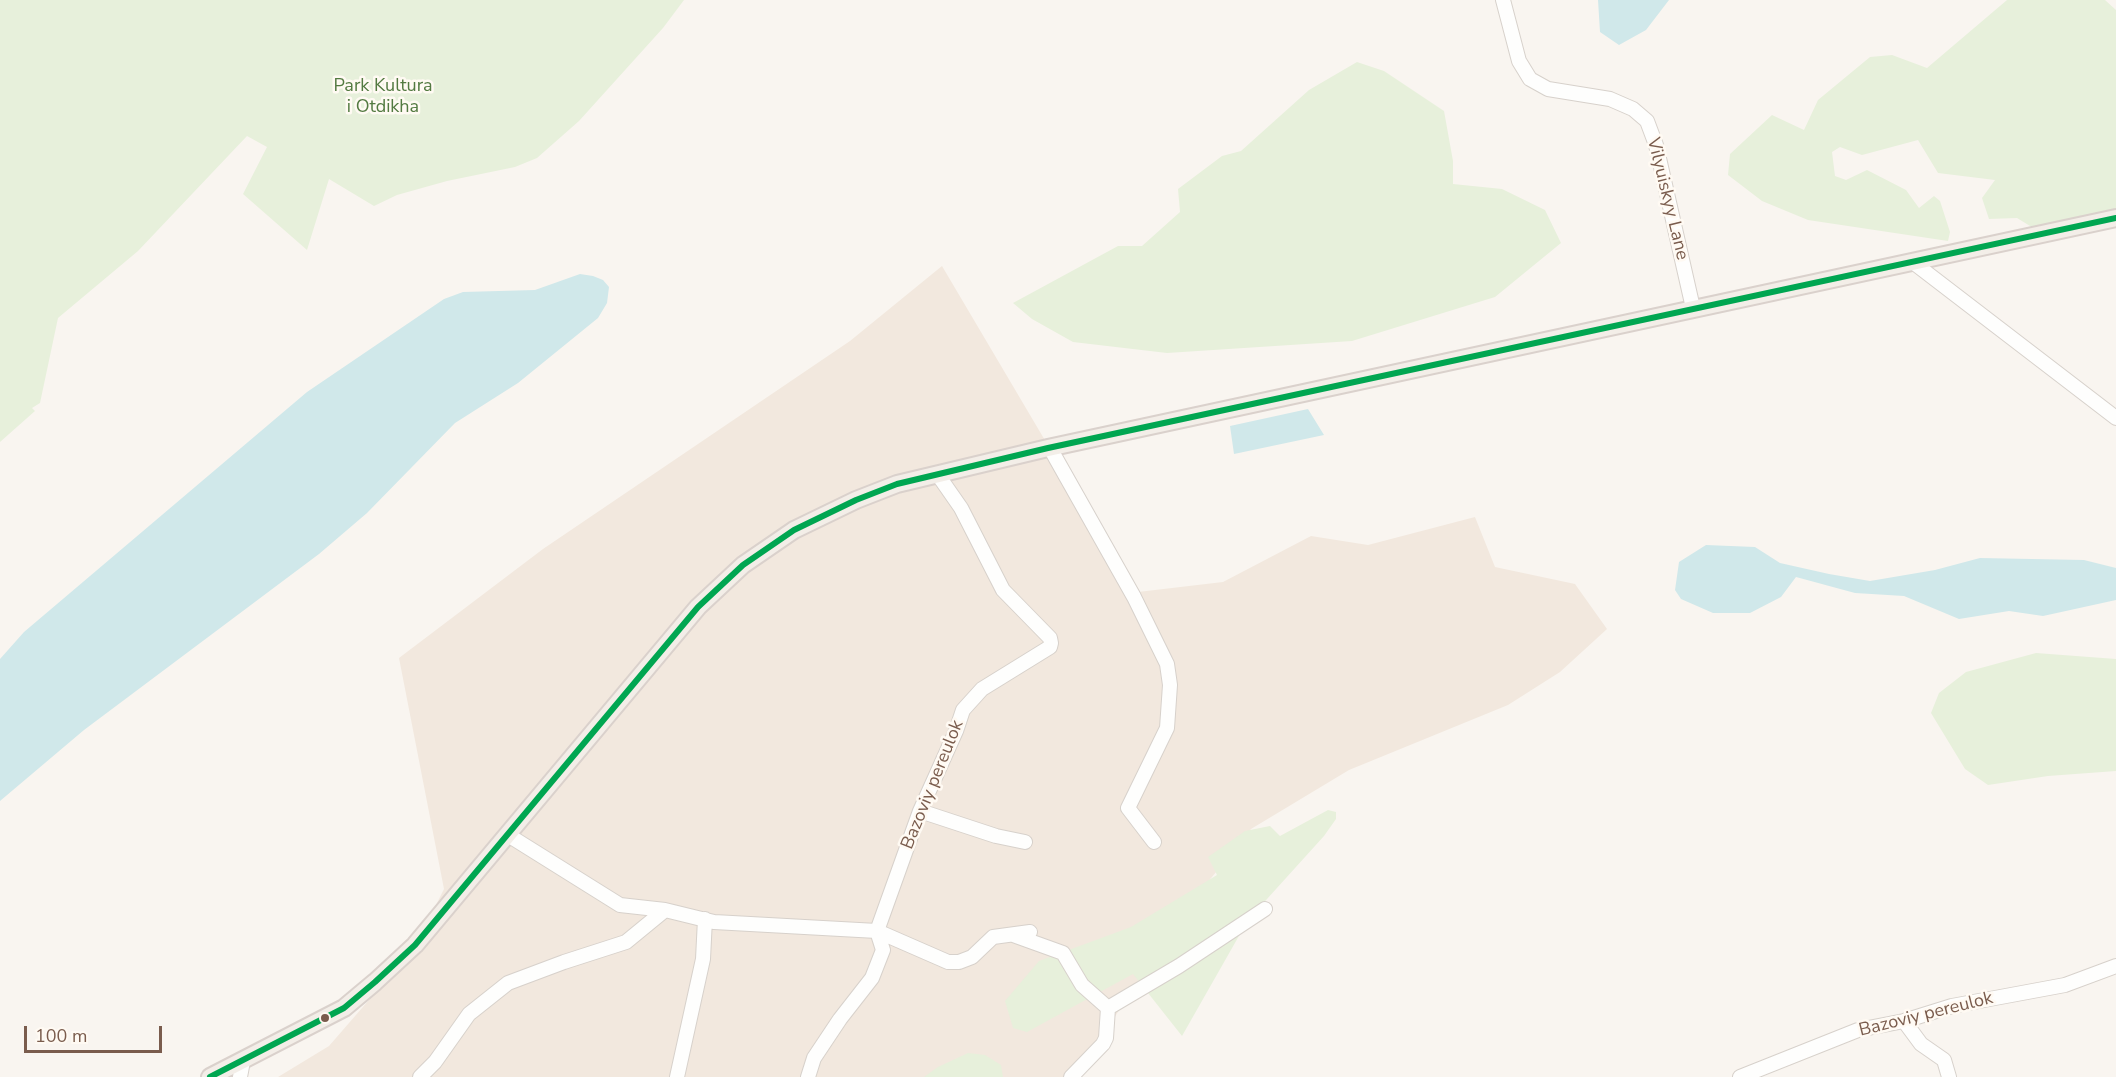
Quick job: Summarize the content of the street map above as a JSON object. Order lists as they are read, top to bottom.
{
  "streets": {
    "street": ["Vilyuiskyy Lane", "Bazoviy pereulok"]
  },
  "parks": ["Park Kultura i Otdikha"],
  "scale_bar": "100 m"
}
